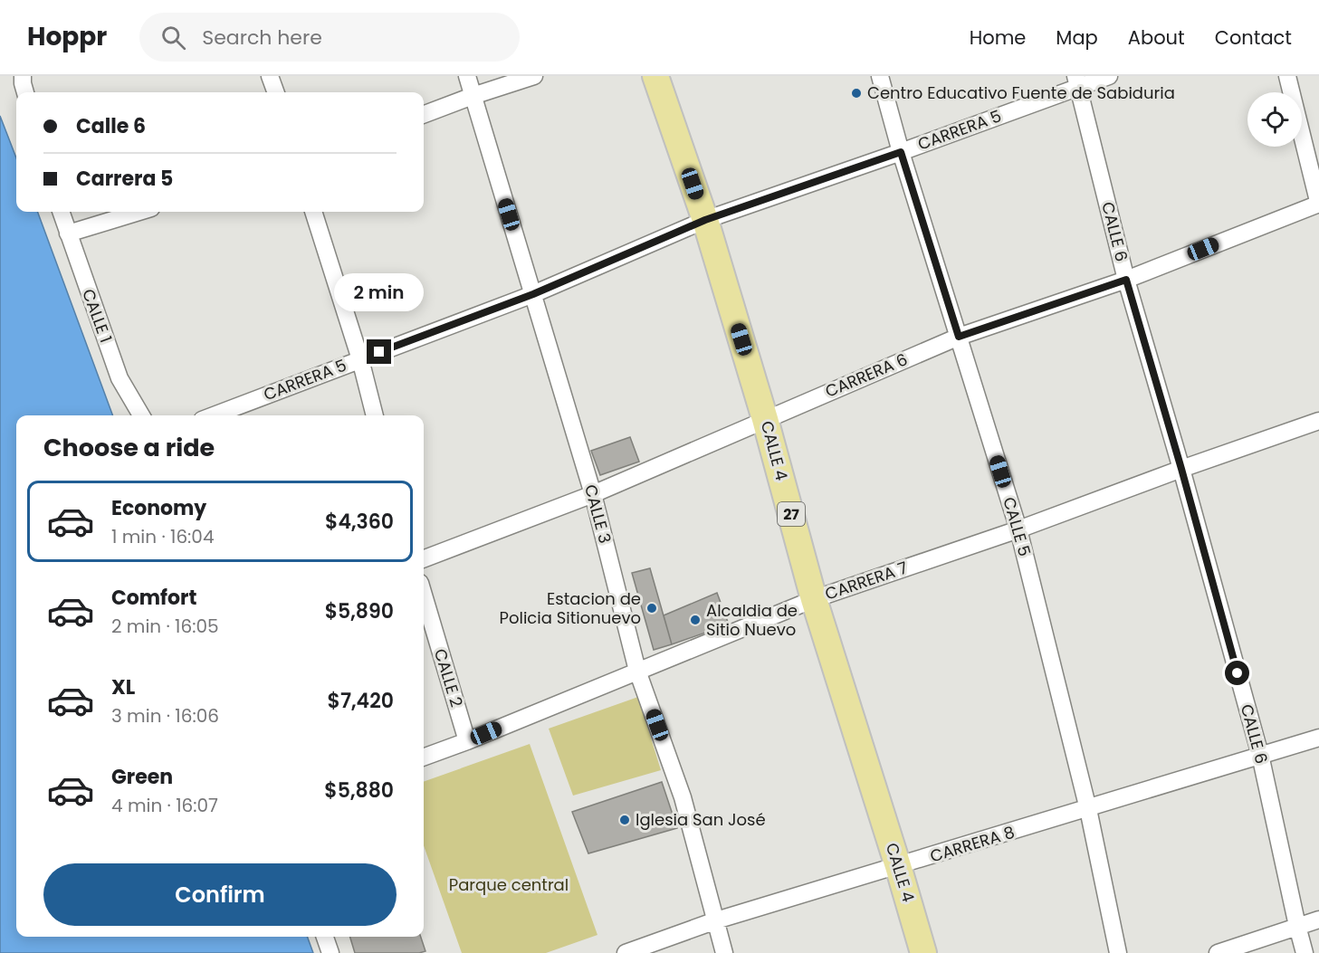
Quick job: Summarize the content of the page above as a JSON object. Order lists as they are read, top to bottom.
{
  "streets": {
    "main road": ["CALLE 4", "27"],
    "street": [
      "CARRERA 5",
      "CALLE 6",
      "CALLE 1",
      "CARRERA 6",
      "CALLE 3",
      "CALLE 5",
      "CARRERA 7",
      "CALLE 2",
      "CARRERA 8"
    ]
  },
  "crossings": [
    ["CARRERA 5", "CALLE 6"],
    ["CARRERA 5", "CALLE 4"],
    ["CARRERA 5", "CALLE 3"],
    ["CARRERA 5", "CALLE 5"],
    ["CALLE 6", "CARRERA 6"],
    ["CALLE 6", "CARRERA 7"],
    ["CALLE 6", "CARRERA 8"],
    ["CARRERA 6", "CALLE 4"],
    ["CARRERA 6", "CALLE 3"],
    ["CARRERA 6", "CALLE 5"],
    ["CALLE 4", "CARRERA 7"],
    ["CALLE 4", "CARRERA 8"],
    ["CALLE 3", "CARRERA 7"],
    ["CALLE 3", "CARRERA 8"],
    ["CALLE 5", "CARRERA 7"],
    ["CALLE 5", "CARRERA 8"],
    ["CARRERA 7", "CALLE 2"]
  ],
  "parks": ["Parque central"],
  "places": [
    "Centro Educativo Fuente de Sabiduria",
    "Estacion de Policia Sitionuevo",
    "Alcaldia de Sitio Nuevo",
    "Iglesia San José"
  ],
  "page": {
    "header": "Hoppr",
    "search": "Search here",
    "nav": [
      "Home",
      "Map",
      "About",
      "Contact"
    ],
    "banner": ["Calle 6", "Carrera 5"],
    "bubble": "2 min",
    "heading": "Choose a ride",
    "list": [
      {
        "name": "Economy",
        "note": "1 min · 16:04",
        "value": "$4,360"
      },
      {
        "name": "Comfort",
        "note": "2 min · 16:05",
        "value": "$5,890"
      },
      {
        "name": "XL",
        "note": "3 min · 16:06",
        "value": "$7,420"
      },
      {
        "name": "Green",
        "note": "4 min · 16:07",
        "value": "$5,880"
      }
    ],
    "buttons": "Confirm"
  }
}
